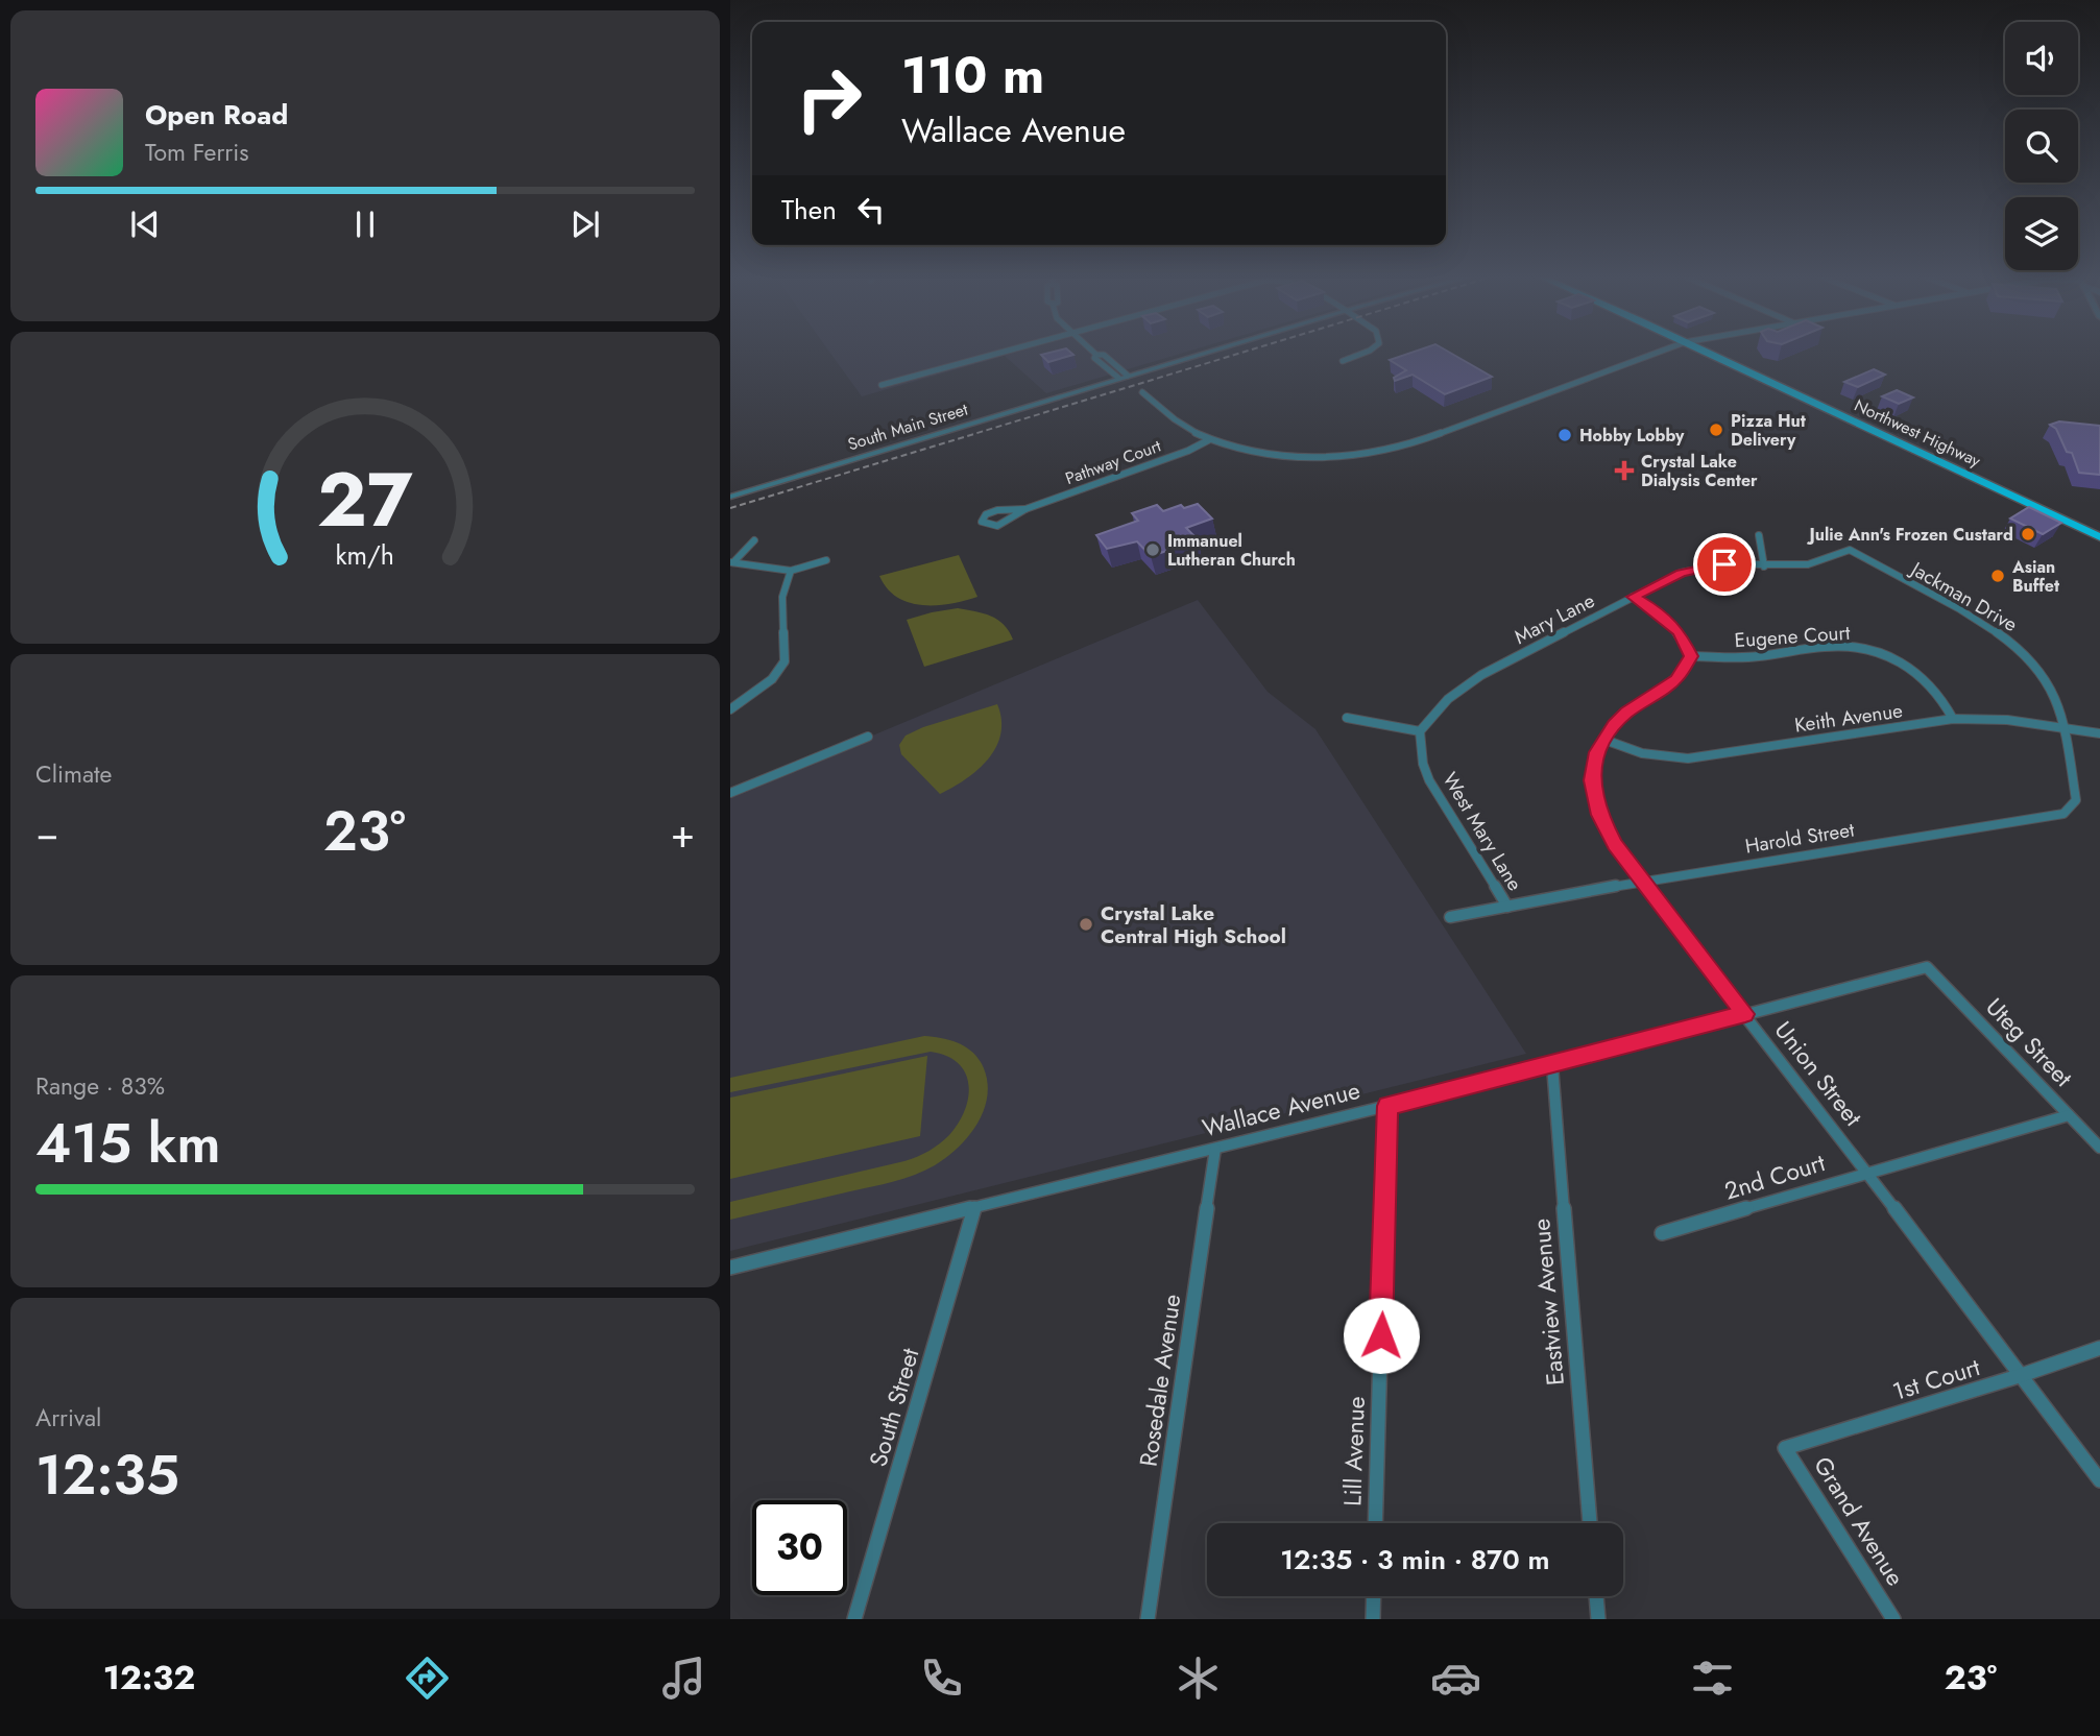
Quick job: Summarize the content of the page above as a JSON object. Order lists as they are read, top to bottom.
{
  "streets": {
    "main road": ["Northwest Highway"],
    "street": [
      "South Main Street",
      "Pathway Court",
      "Jackman Drive",
      "Mary Lane",
      "Eugene Court",
      "Keith Avenue",
      "West Mary Lane",
      "Harold Street",
      "Uteg Street",
      "Union Street",
      "Wallace Avenue",
      "2nd Court",
      "Eastview Avenue",
      "1st Court",
      "Rosedale Avenue",
      "South Street",
      "Lill Avenue",
      "Grand Avenue"
    ]
  },
  "crossings": [
    ["Jackman Drive", "Mary Lane"],
    ["Jackman Drive", "Keith Avenue"],
    ["Jackman Drive", "Harold Street"],
    ["Mary Lane", "West Mary Lane"],
    ["Eugene Court", "Keith Avenue"],
    ["Eugene Court", "Union Street"],
    ["Keith Avenue", "Harold Street"],
    ["Keith Avenue", "Union Street"],
    ["West Mary Lane", "Harold Street"],
    ["Harold Street", "Union Street"],
    ["Uteg Street", "Wallace Avenue"],
    ["Uteg Street", "2nd Court"],
    ["Union Street", "Wallace Avenue"],
    ["Union Street", "2nd Court"],
    ["Union Street", "1st Court"],
    ["Wallace Avenue", "Eastview Avenue"],
    ["Wallace Avenue", "Rosedale Avenue"],
    ["Wallace Avenue", "South Street"],
    ["Wallace Avenue", "Lill Avenue"],
    ["1st Court", "Grand Avenue"]
  ],
  "places": {
    "other": [
      "Pizza Hut Delivery",
      "Hobby Lobby",
      "Julie Ann's Frozen Custard",
      "Immanuel Lutheran Church",
      "Asian Buffet",
      "Crystal Lake Central High School"
    ],
    "health": ["Crystal Lake Dialysis Center"]
  },
  "page": {
    "turn": ["110 m", "Wallace Avenue"],
    "song": ["Open Road", "Tom Ferris"],
    "then": "Then",
    "tile": [
      "Climate",
      ["Range · 83%", "415 km"],
      ["Arrival", "12:35"]
    ],
    "heat": ["−", "23°", "+"],
    "limit": "30",
    "trip": "12:35 · 3 min · 870 m",
    "tabs": ["12:32", "23°"],
    "gauge": ["27", "km/h"]
  }
}
